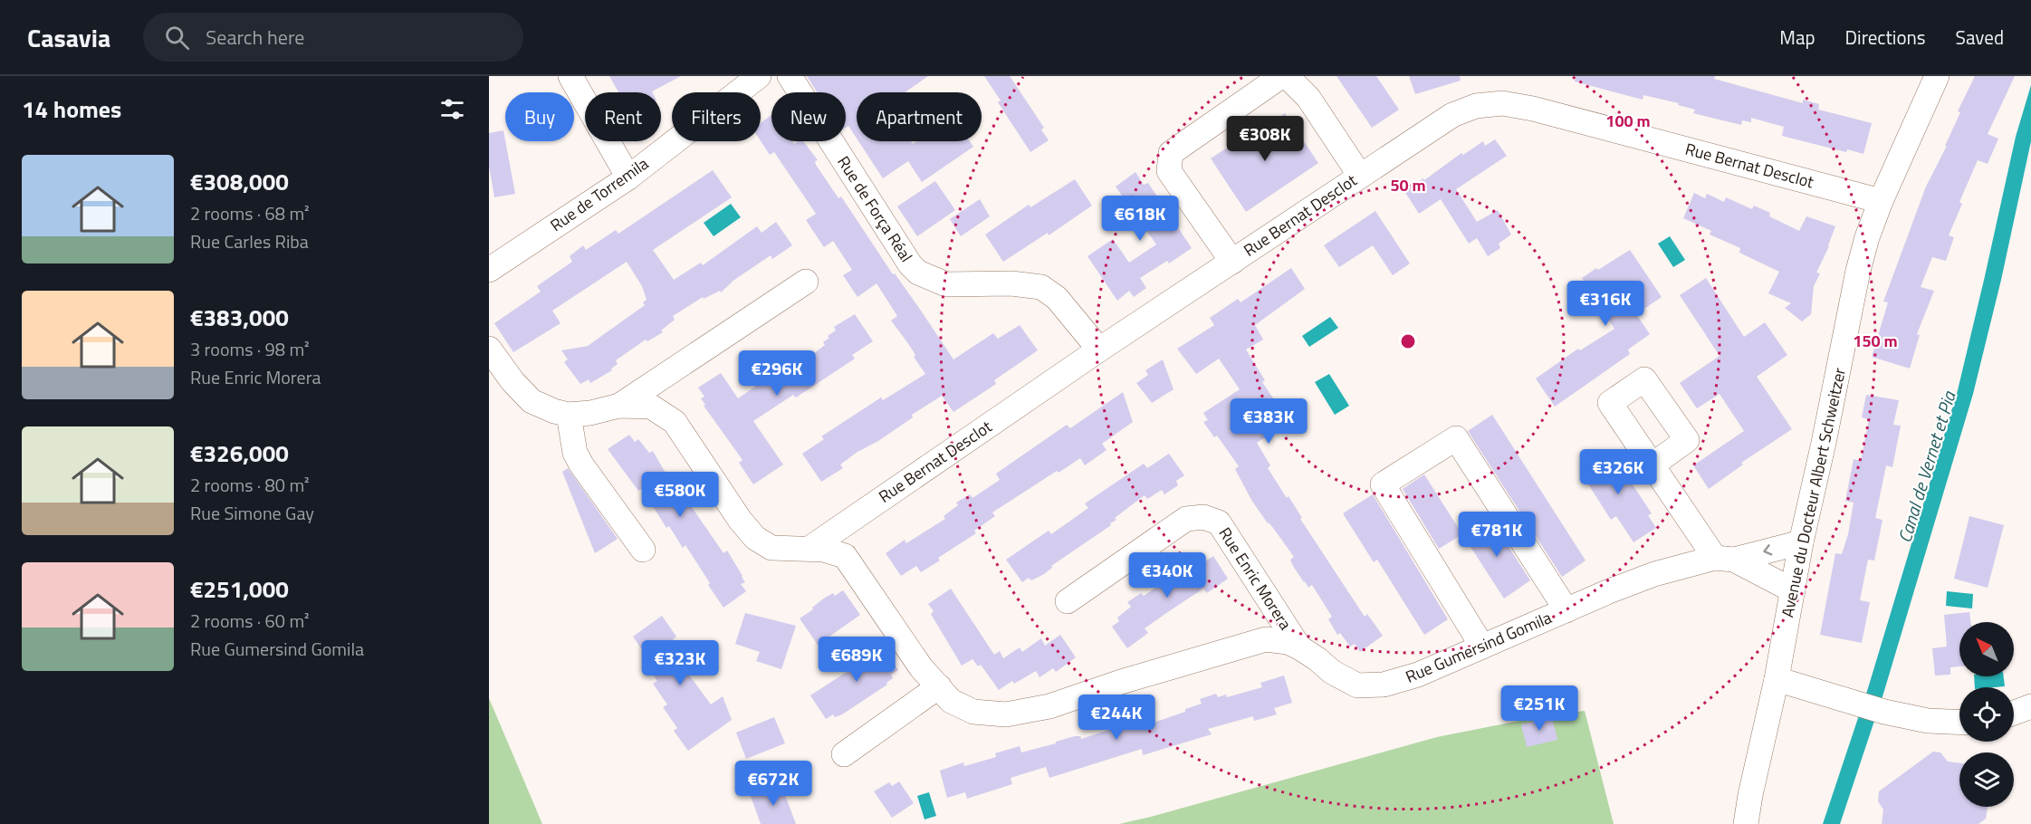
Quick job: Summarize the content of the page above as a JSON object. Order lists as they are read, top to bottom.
{
  "streets": {
    "street": [
      "Rue Bernat Desclot",
      "Rue de Torremila",
      "Rue de Força Réal",
      "Avenue du Docteur Albert Schweitzer",
      "Rue Enric Morera",
      "Rue Gumersind Gomila"
    ]
  },
  "crossings": [
    ["Rue Bernat Desclot", "Rue de Força Réal"],
    ["Rue Bernat Desclot", "Avenue du Docteur Albert Schweitzer"],
    ["Rue Bernat Desclot", "Rue Gumersind Gomila"],
    ["Avenue du Docteur Albert Schweitzer", "Rue Gumersind Gomila"],
    ["Rue Enric Morera", "Rue Gumersind Gomila"]
  ],
  "water": ["Canal de Vernet et Pia"],
  "north": "top left",
  "page": {
    "header": "Casavia",
    "search": "Search here",
    "nav": ["Map", "Directions", "Saved"],
    "heading": "14 homes",
    "chip": [
      "Buy",
      "Rent",
      "Filters",
      "New",
      "Apartment"
    ],
    "price": [
      "€308K",
      "€618K",
      "€316K",
      "€296K",
      "€383K",
      "€326K",
      "€580K",
      "€781K",
      "€340K",
      "€689K",
      "€323K",
      "€251K",
      "€244K",
      "€672K"
    ],
    "list": [
      {
        "name": "€308,000",
        "note": "2 rooms · 68 m² · Rue Carles Riba"
      },
      {
        "name": "€383,000",
        "note": "3 rooms · 98 m² · Rue Enric Morera"
      },
      {
        "name": "€326,000",
        "note": "2 rooms · 80 m² · Rue Simone Gay"
      },
      {
        "name": "€251,000",
        "note": "2 rooms · 60 m² · Rue Gumersind Gomila"
      }
    ]
  },
  "rings": ["100 m", "50 m", "150 m"]
}
